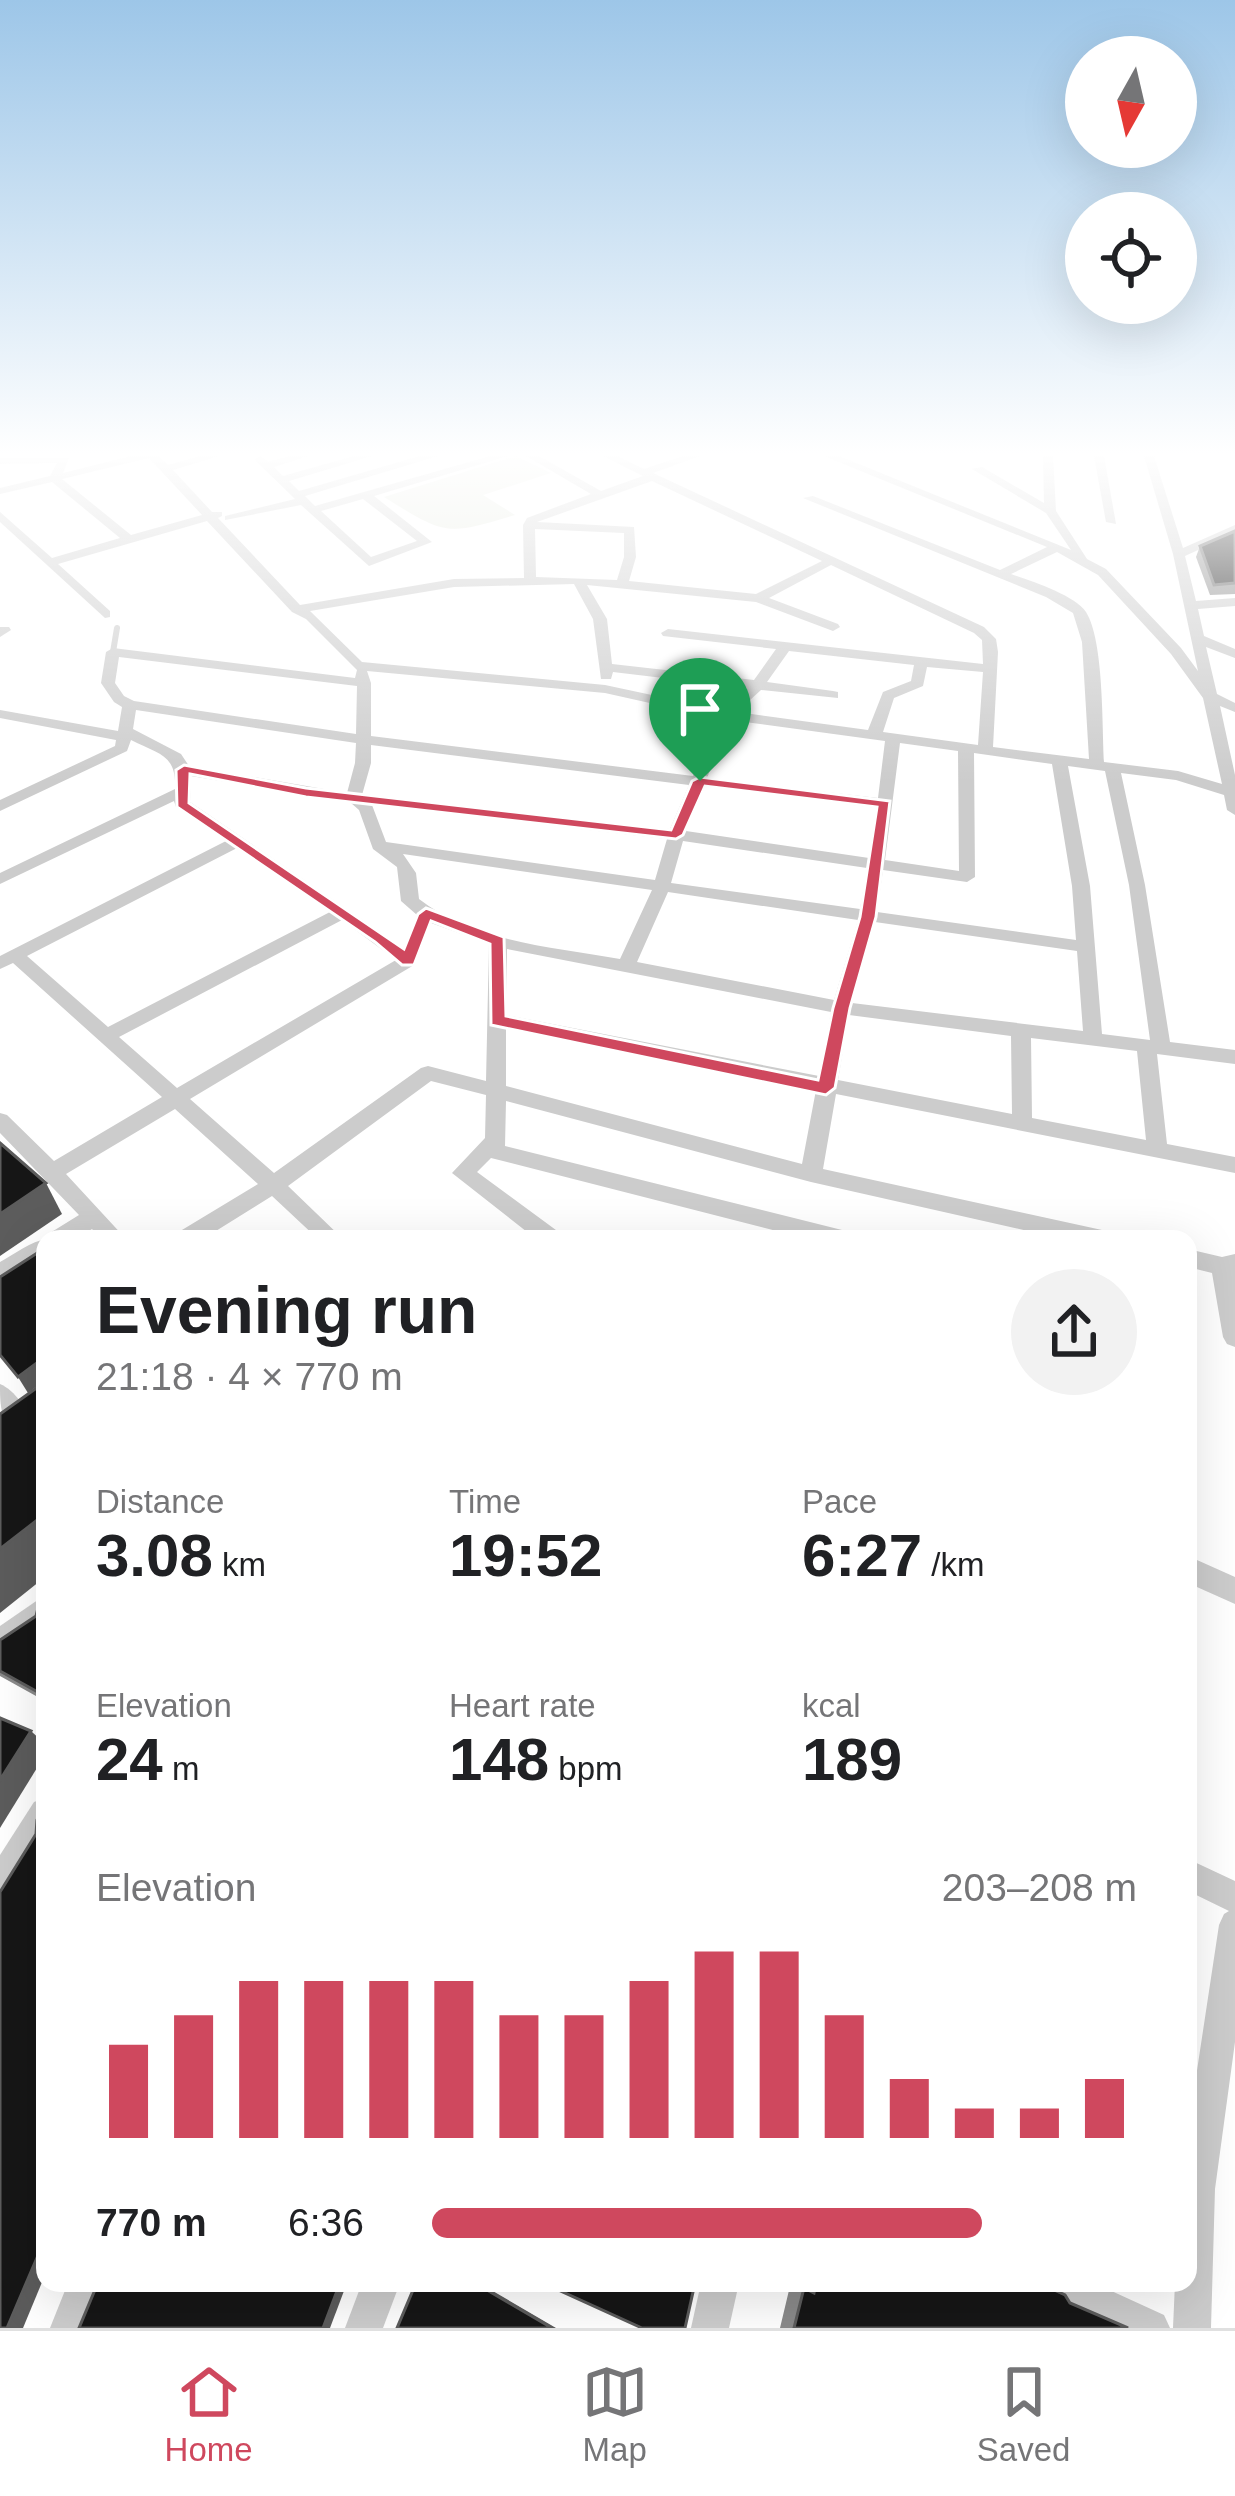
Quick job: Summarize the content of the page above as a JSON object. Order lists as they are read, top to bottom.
{
  "north": "bottom",
  "page": {
    "heading": ["Evening run", "21:18 · 4 × 770 m"],
    "stats": [
      ["Distance", "3.08 km"],
      ["Time", "19:52"],
      ["Pace", "6:27 /km"],
      ["Elevation", "24 m"],
      ["Heart rate", "148 bpm"],
      ["kcal", "189"]
    ],
    "chart": ["Elevation", "203–208 m"],
    "list": [
      {
        "name": "770 m",
        "note": "6:36"
      }
    ],
    "tabs": ["Home", "Map", "Saved"]
  }
}
